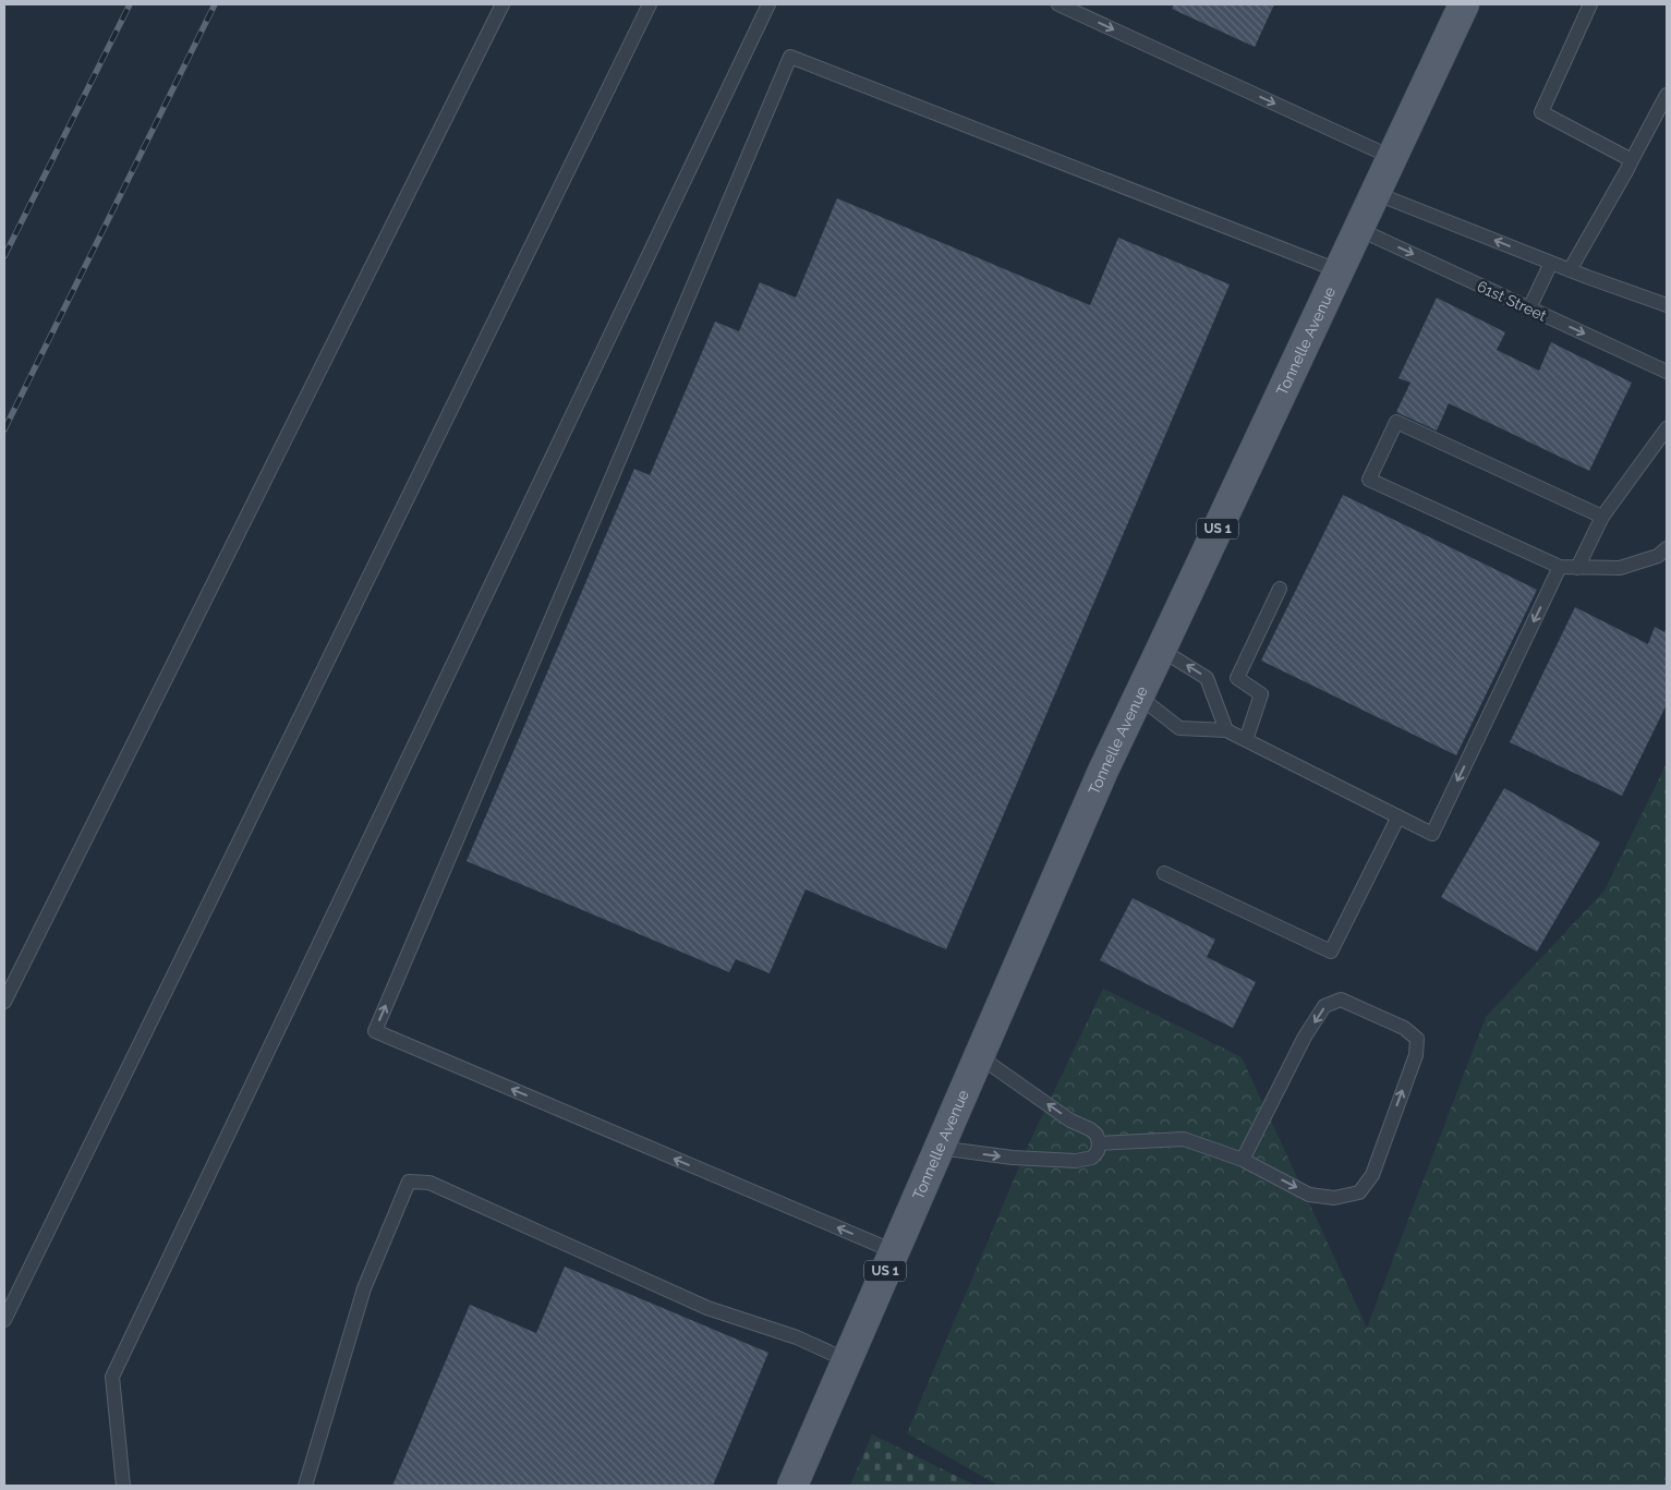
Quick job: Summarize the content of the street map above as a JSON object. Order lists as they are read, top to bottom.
{
  "streets": {
    "main road": ["Tonnelle Avenue", "US 1"],
    "lane": ["61st Street"]
  },
  "crossings": [
    ["61st Street", "Tonnelle Avenue"]
  ]
}
